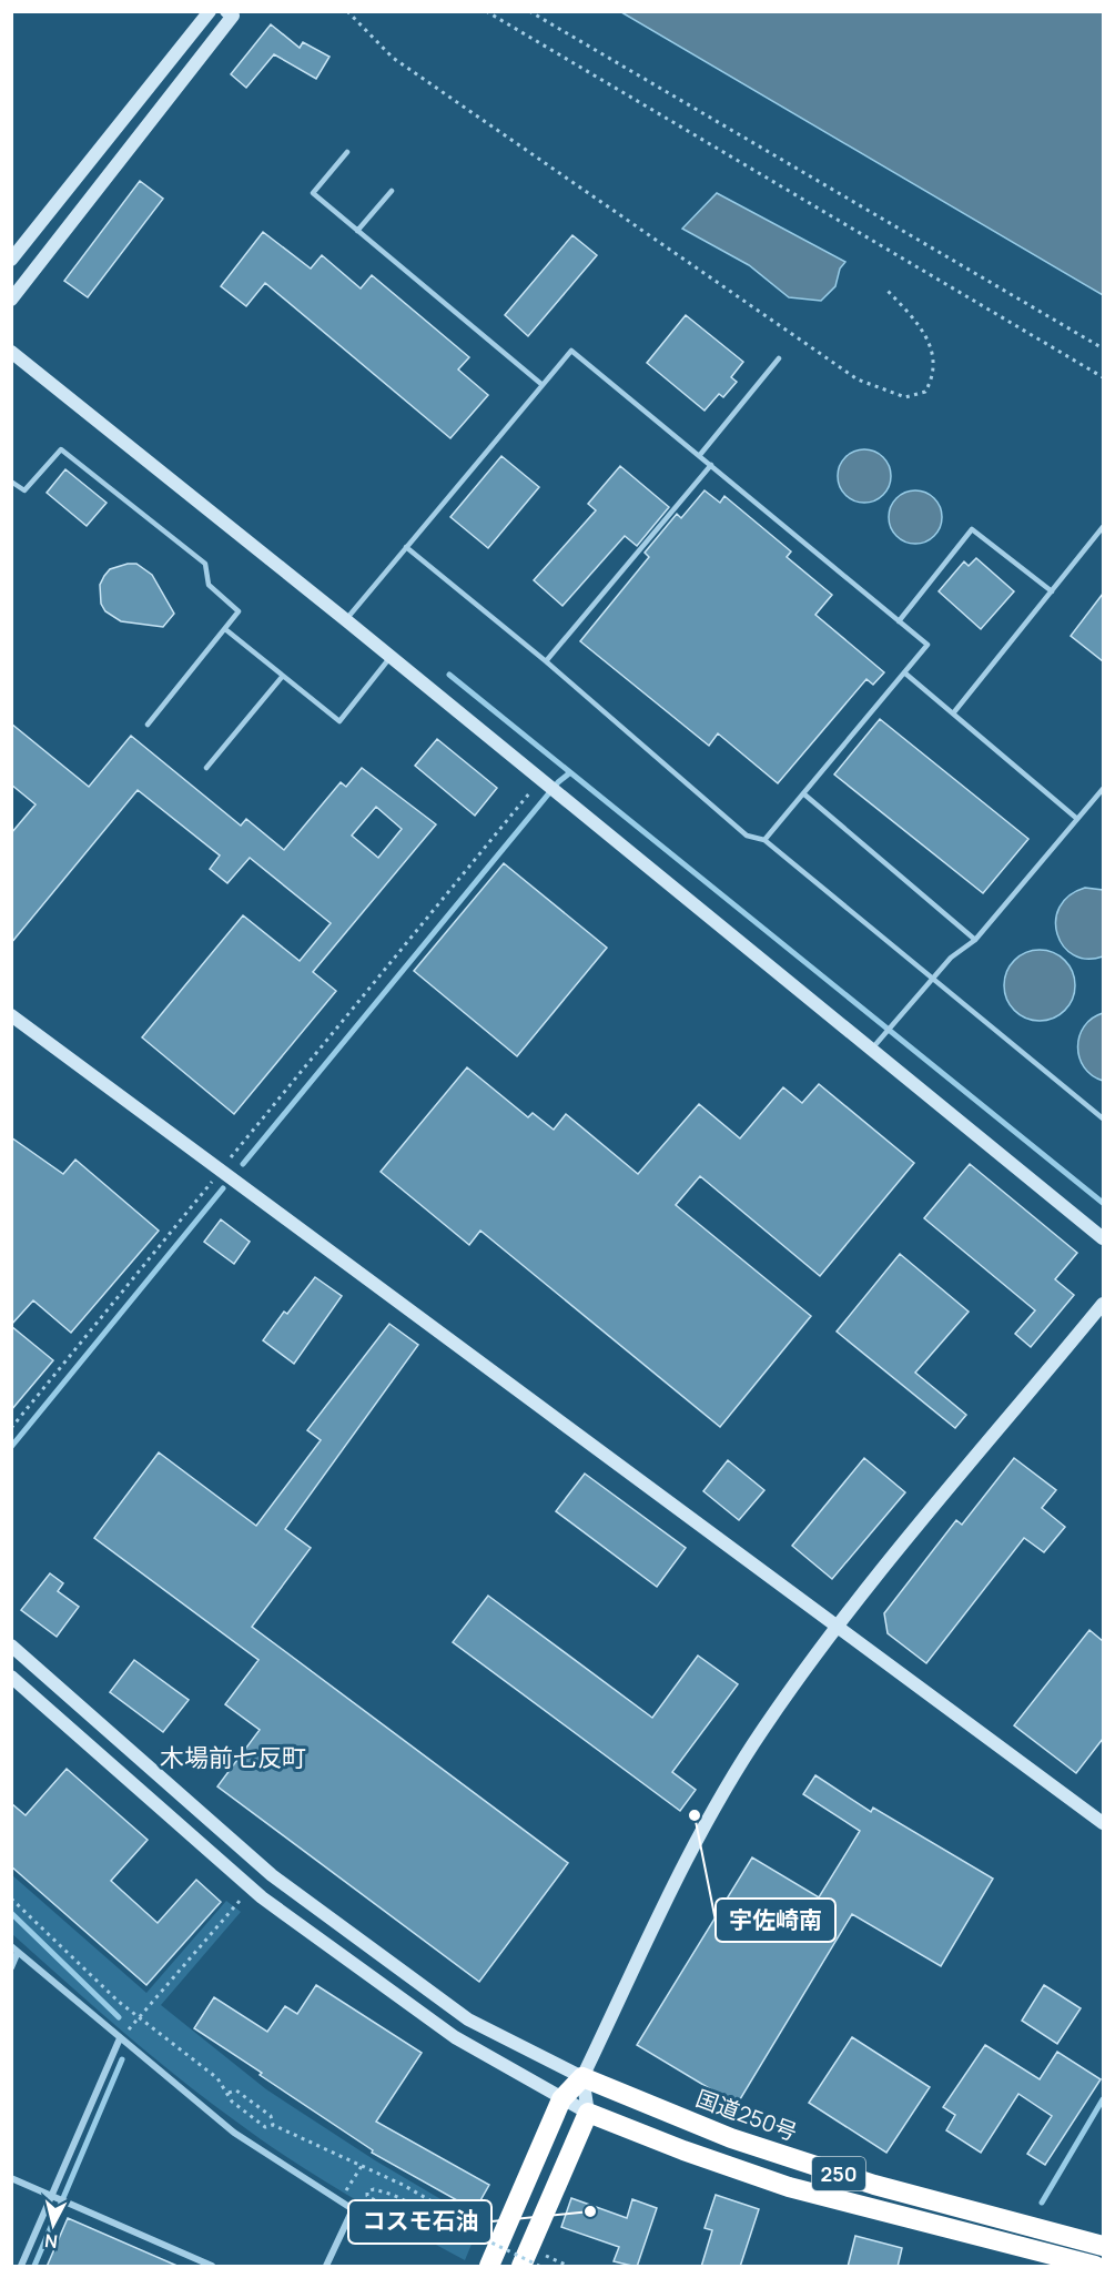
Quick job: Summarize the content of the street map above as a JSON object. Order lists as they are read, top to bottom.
{
  "streets": {
    "highway": ["国道250号", "250"]
  },
  "districts": ["木場前七反町"],
  "places": ["宇佐崎南", "コスモ石油"],
  "north": "bottom"
}
